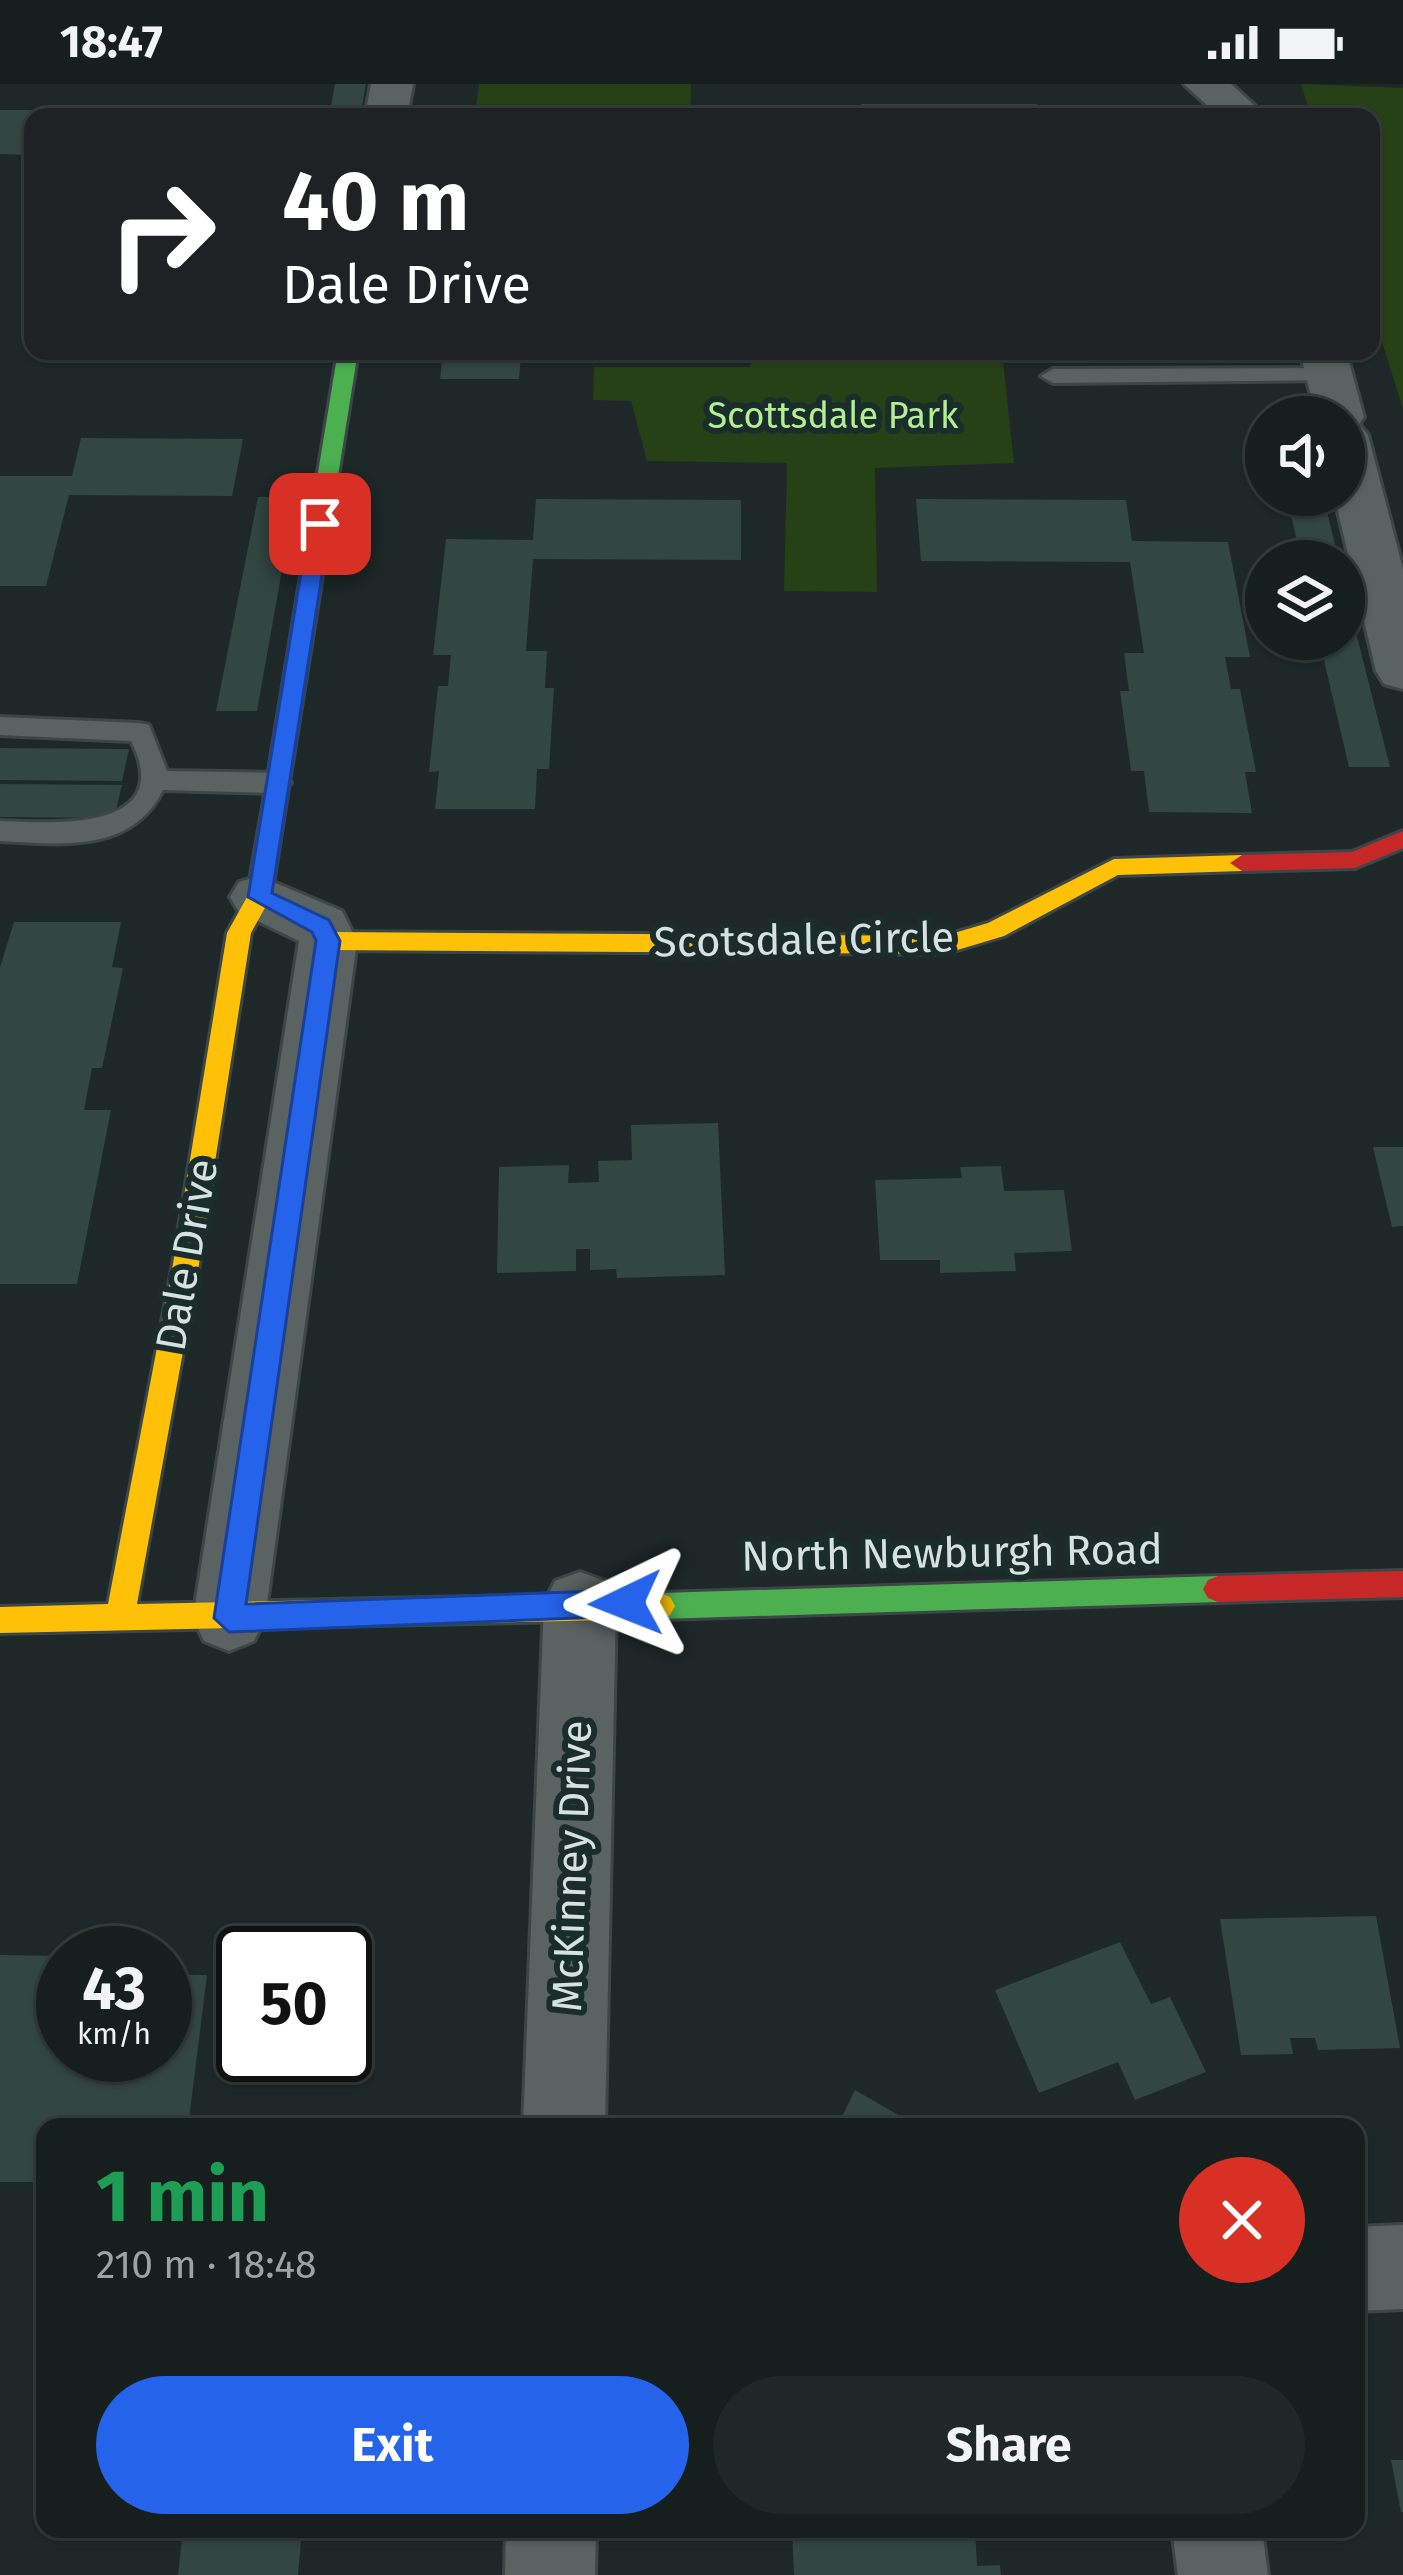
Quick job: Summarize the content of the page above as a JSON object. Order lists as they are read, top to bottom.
{
  "streets": {
    "street": [
      "Scotsdale Circle",
      "Dale Drive",
      "North Newburgh Road",
      "McKinney Drive"
    ]
  },
  "crossings": [
    ["Dale Drive", "North Newburgh Road"],
    ["North Newburgh Road", "McKinney Drive"]
  ],
  "parks": ["Scottsdale Park"],
  "page": {
    "status": "18:47",
    "turn": ["40 m", "Dale Drive"],
    "speed": "43 km/h",
    "limit": "50",
    "heading": ["1 min", "210 m · 18:48"],
    "buttons": ["Exit", "Share"]
  }
}
